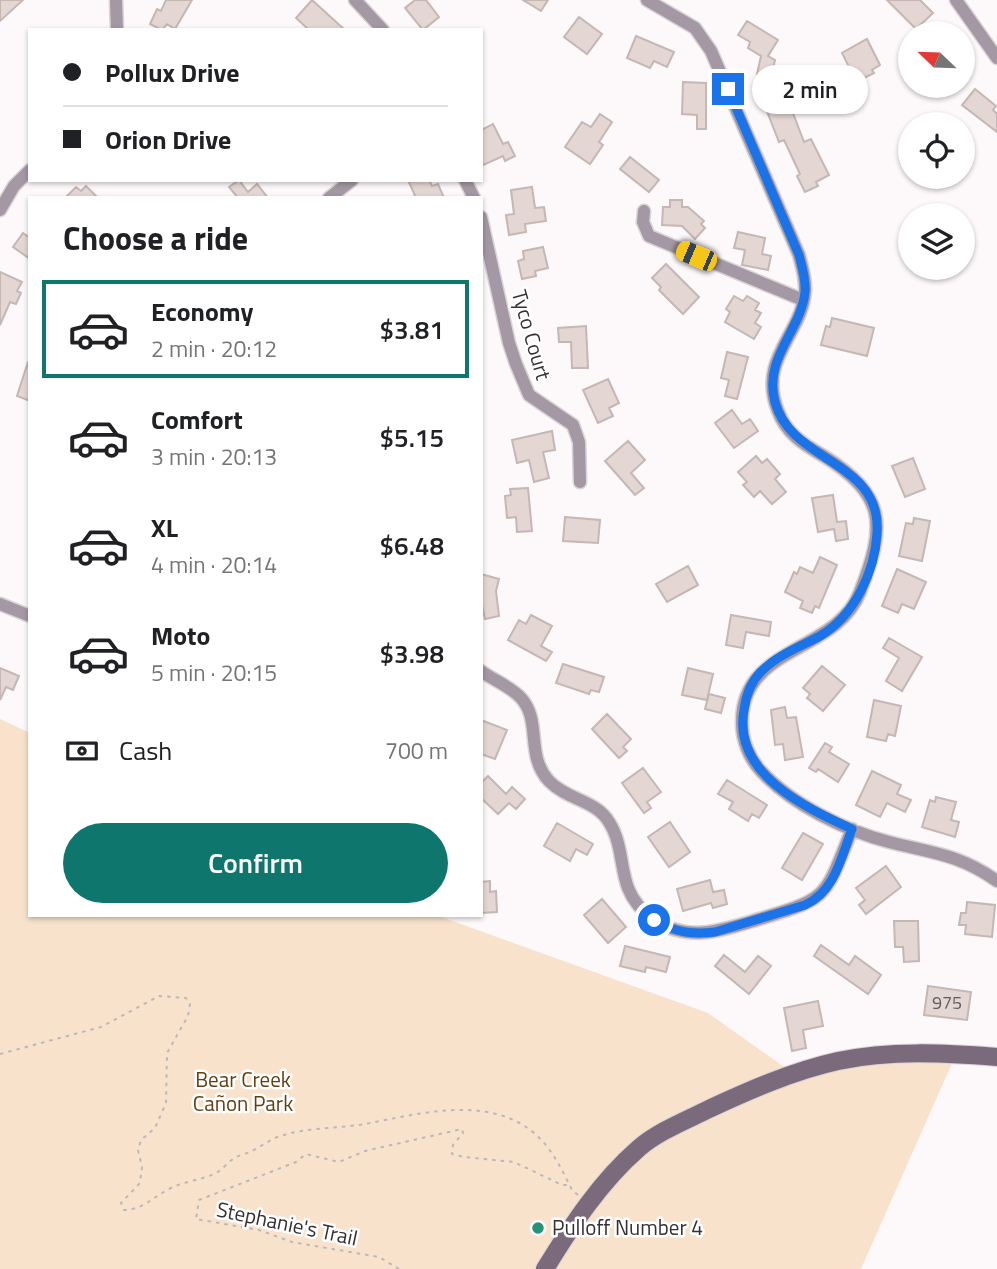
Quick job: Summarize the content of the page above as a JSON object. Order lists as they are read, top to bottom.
{
  "streets": {
    "street": ["Tyco Court"],
    "path": ["Stephanie's Trail"]
  },
  "parks": ["Bear Creek Cañon Park"],
  "places": ["Pulloff Number 4"],
  "house_numbers": ["975"],
  "north": "top left",
  "page": {
    "banner": ["Pollux Drive", "Orion Drive"],
    "bubble": "2 min",
    "heading": "Choose a ride",
    "list": [
      {
        "name": "Economy",
        "note": "2 min · 20:12",
        "value": "$3.81"
      },
      {
        "name": "Comfort",
        "note": "3 min · 20:13",
        "value": "$5.15"
      },
      {
        "name": "XL",
        "note": "4 min · 20:14",
        "value": "$6.48"
      },
      {
        "name": "Moto",
        "note": "5 min · 20:15",
        "value": "$3.98"
      }
    ],
    "pay": ["Cash", "700 m"],
    "buttons": "Confirm"
  }
}
